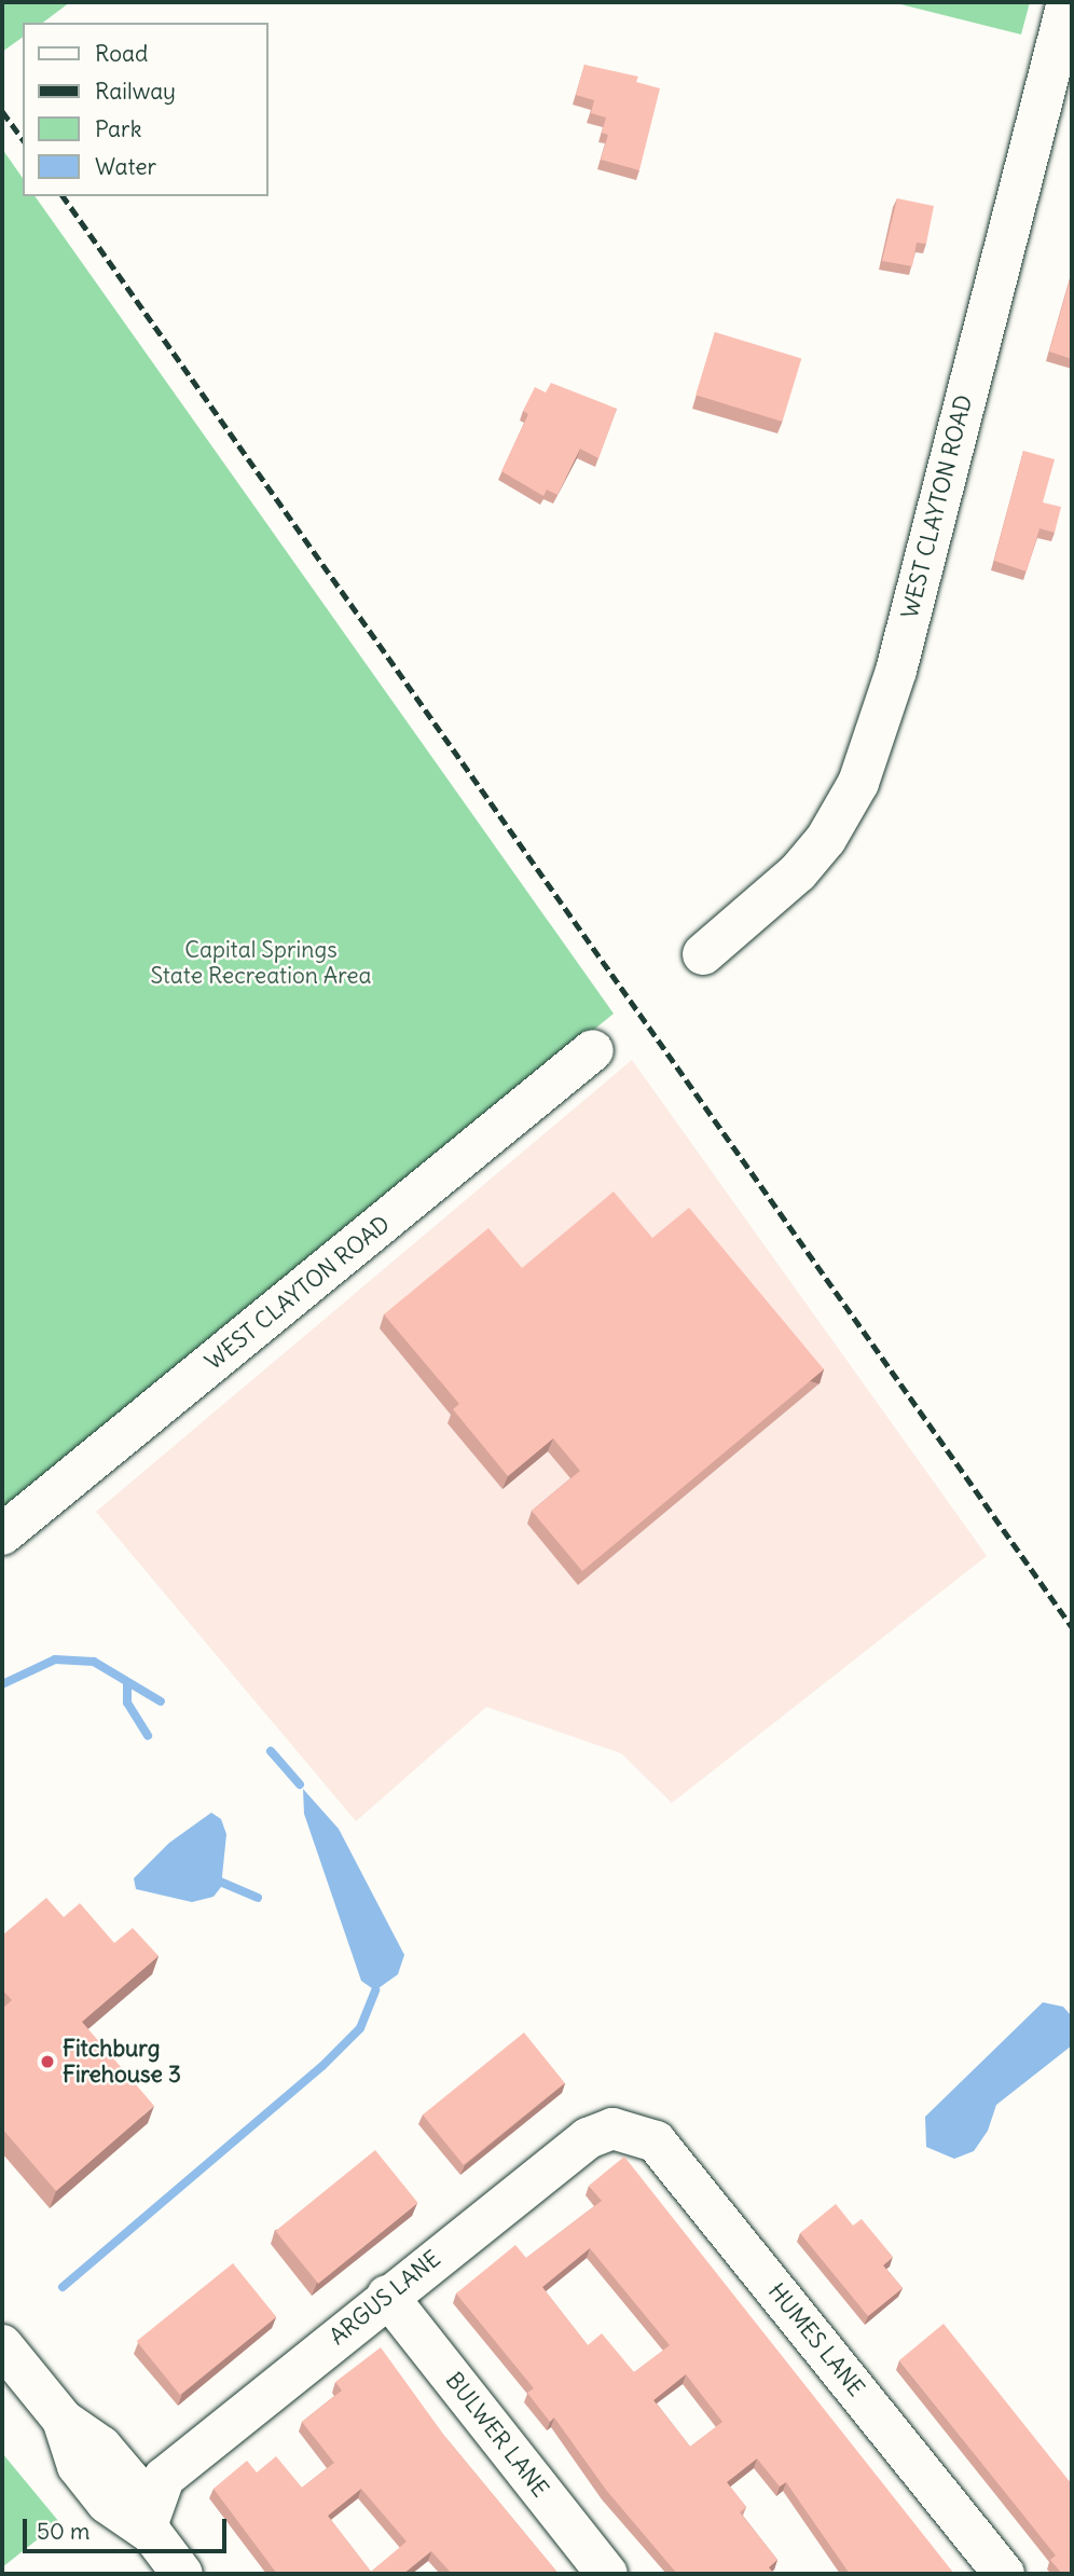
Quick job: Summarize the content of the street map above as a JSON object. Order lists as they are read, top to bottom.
{
  "streets": {
    "street": [
      "WEST CLAYTON ROAD",
      "ARGUS LANE",
      "HUMES LANE",
      "BULWER LANE"
    ]
  },
  "crossings": [
    ["ARGUS LANE", "HUMES LANE"],
    ["ARGUS LANE", "BULWER LANE"]
  ],
  "parks": ["Capital Springs State Recreation Area"],
  "places": ["Fitchburg Firehouse 3"],
  "legend": [
    "Road",
    "Railway",
    "Park",
    "Water"
  ],
  "scale_bar": "50 m"
}
